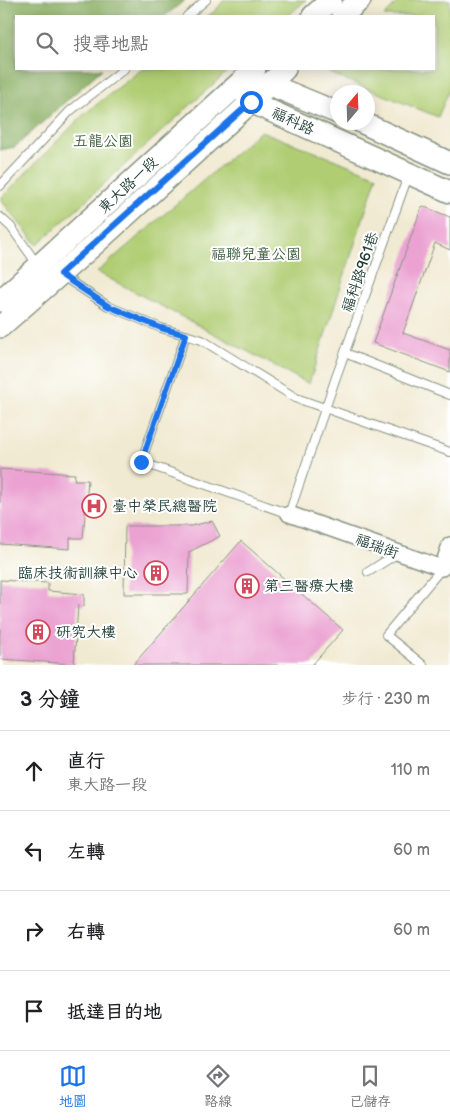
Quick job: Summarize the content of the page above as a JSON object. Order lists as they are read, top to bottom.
{
  "streets": {
    "street": ["福科路", "東大路一段", "福瑞街"],
    "lane": ["福科路961巷"]
  },
  "crossings": [
    ["福科路", "東大路一段"],
    ["福科路", "福科路961巷"],
    ["福科路961巷", "福瑞街"]
  ],
  "parks": ["五龍公園", "福聯兒童公園"],
  "places": {
    "hospital": ["臺中榮民總醫院"],
    "building": ["臨床技術訓練中心", "第三醫療大樓", "研究大樓"]
  },
  "north": "top",
  "page": {
    "search": "搜尋地點",
    "heading": ["3 分鐘", "步行 · 230 m"],
    "list": [
      ["直行", "東大路一段", "110 m"],
      ["左轉", "60 m"],
      ["右轉", "60 m"],
      "抵達目的地"
    ],
    "nav": ["地圖", "路線", "已儲存"]
  }
}
